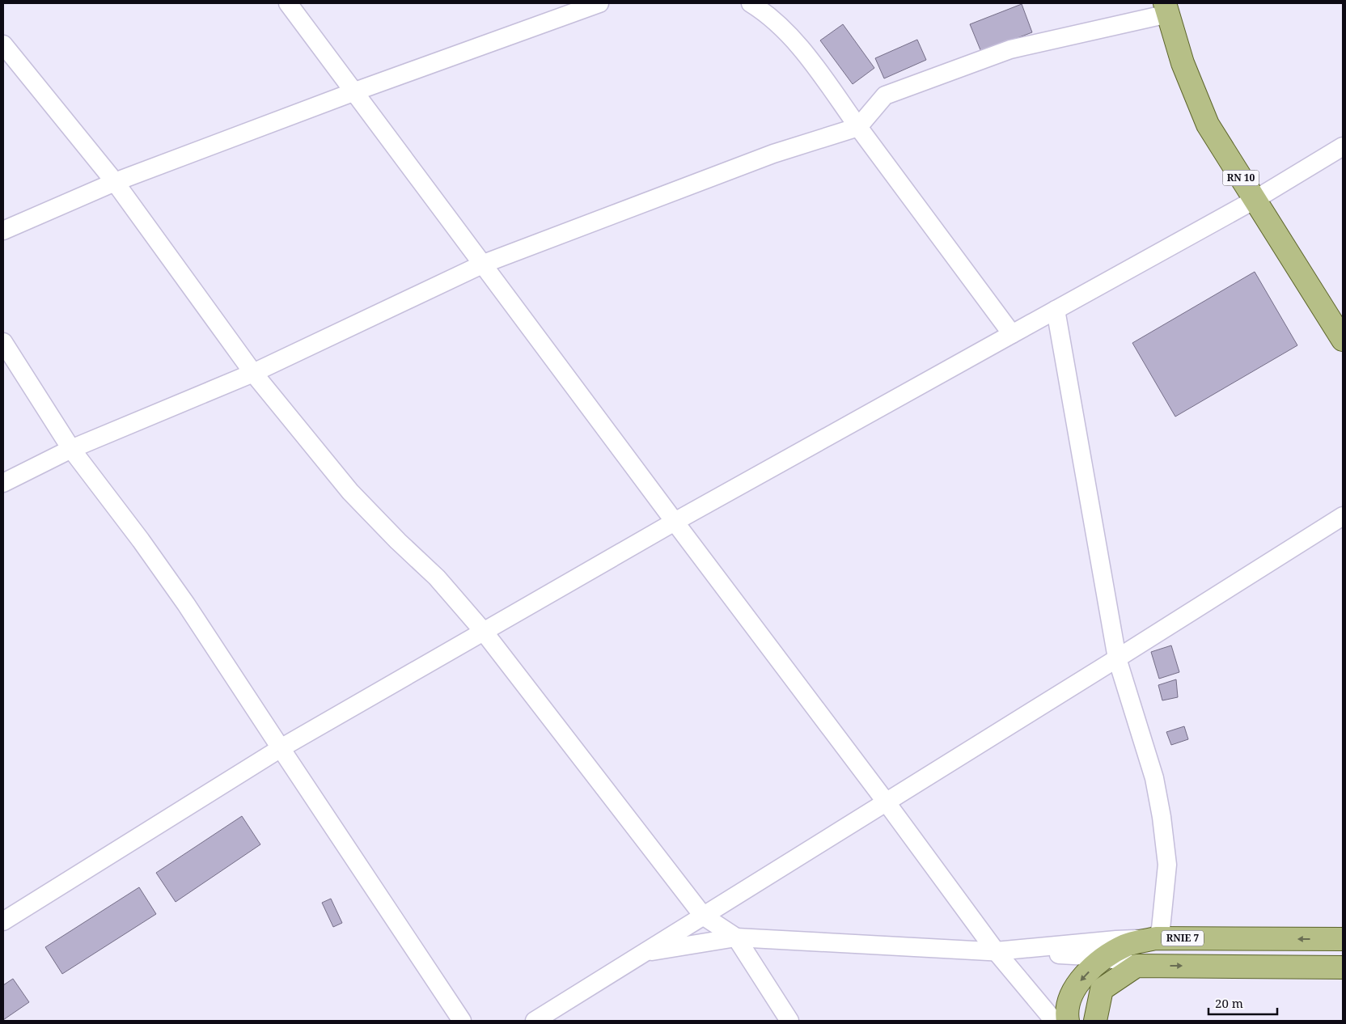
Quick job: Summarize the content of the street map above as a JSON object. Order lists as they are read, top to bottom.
{
  "streets": {
    "main road": ["RN 10", "RNIE 7"]
  },
  "scale_bar": "20 m"
}
